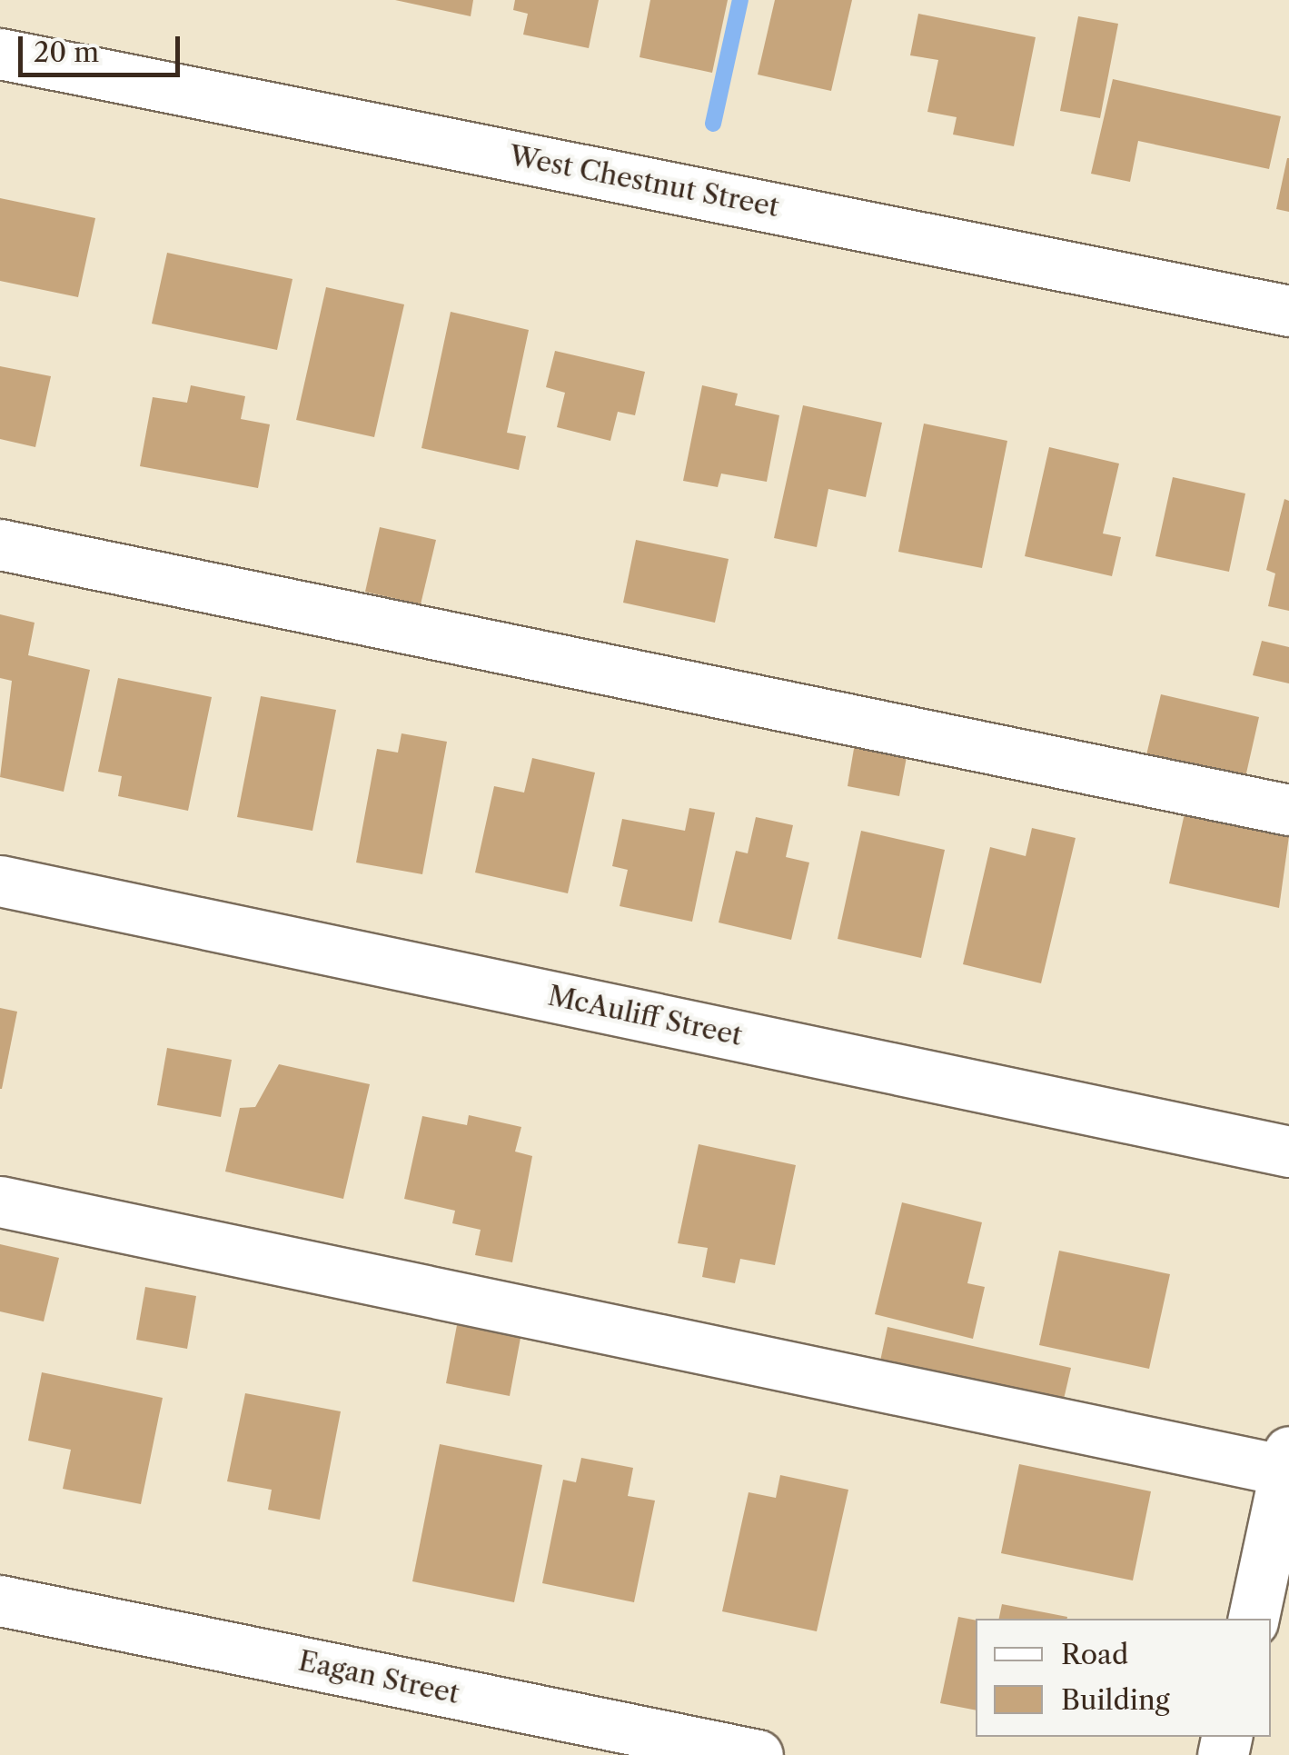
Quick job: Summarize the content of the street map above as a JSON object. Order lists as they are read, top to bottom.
{
  "streets": {
    "street": ["West Chestnut Street", "McAuliff Street", "Eagan Street"]
  },
  "legend": ["Road", "Building"],
  "scale_bar": "20 m"
}
